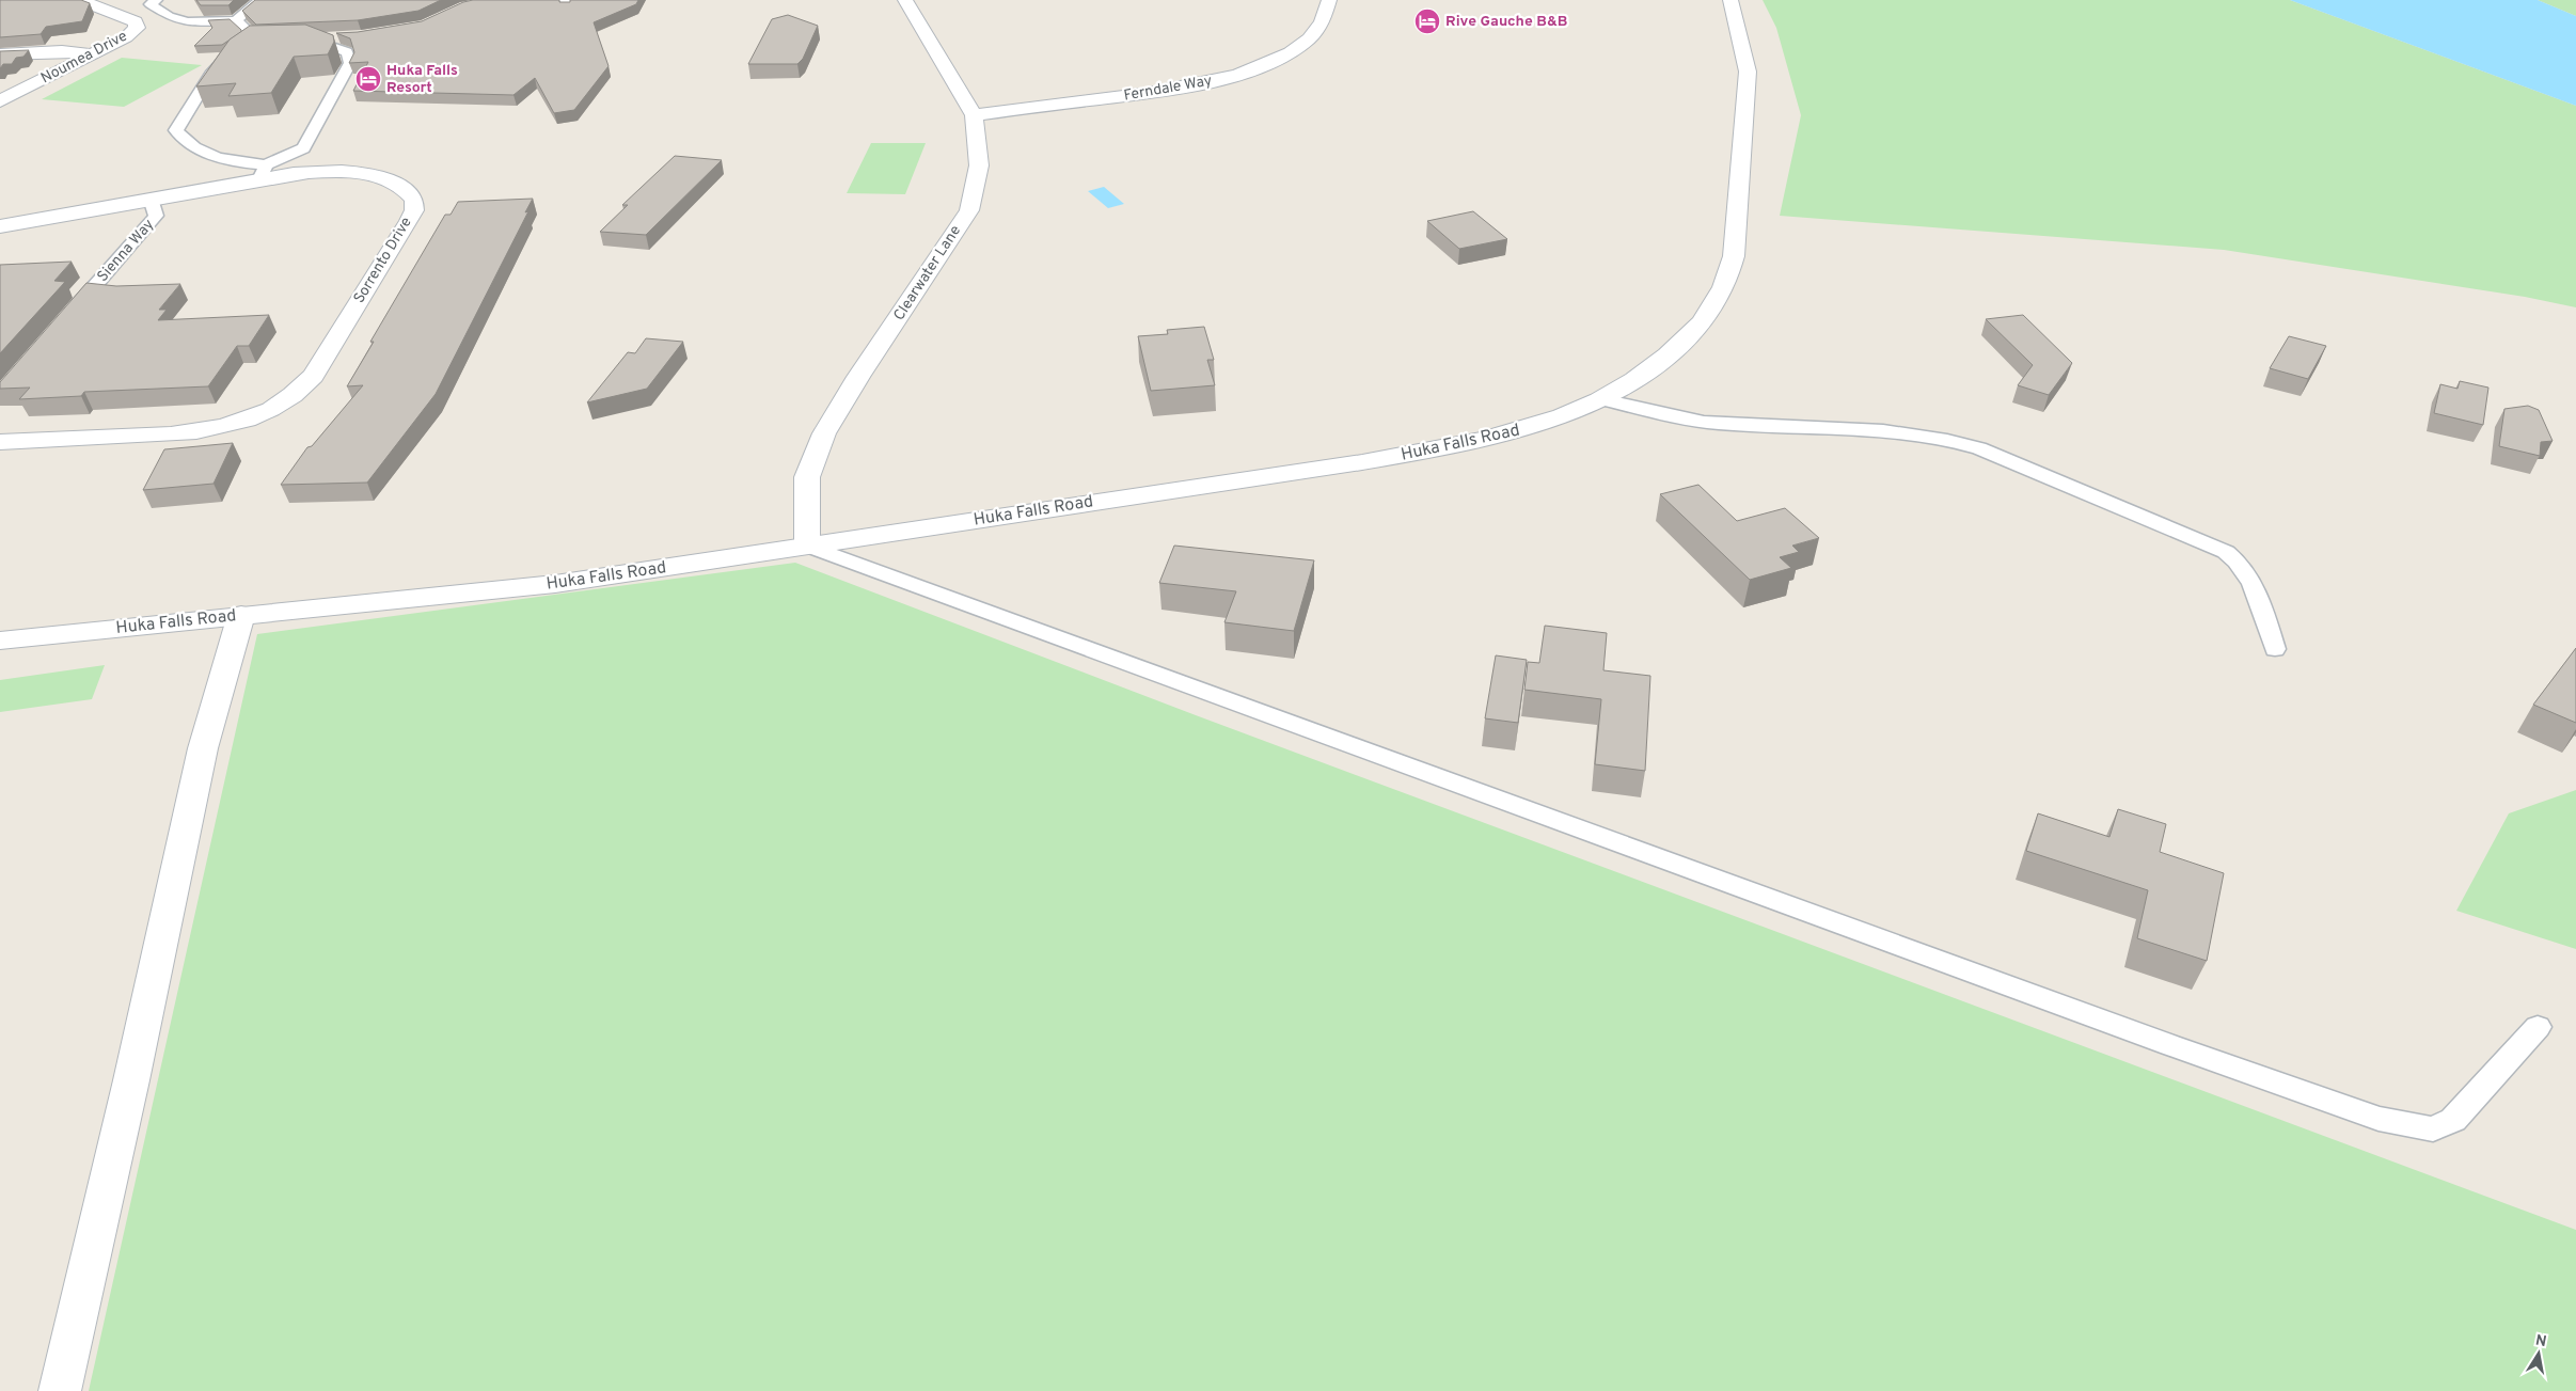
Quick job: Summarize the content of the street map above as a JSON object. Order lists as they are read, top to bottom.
{
  "streets": {
    "street": [
      "Noumea Drive",
      "Ferndale Way",
      "Sorrento Drive",
      "Clearwater Lane",
      "Huka Falls Road"
    ],
    "lane": ["Sienna Way"]
  },
  "crossings": [
    ["Ferndale Way", "Clearwater Lane"],
    ["Sienna Way", "Sorrento Drive"],
    ["Clearwater Lane", "Huka Falls Road"]
  ],
  "places": {
    "hotel": ["Rive Gauche B&B", "Huka Falls Resort"]
  },
  "north": "top"
}
